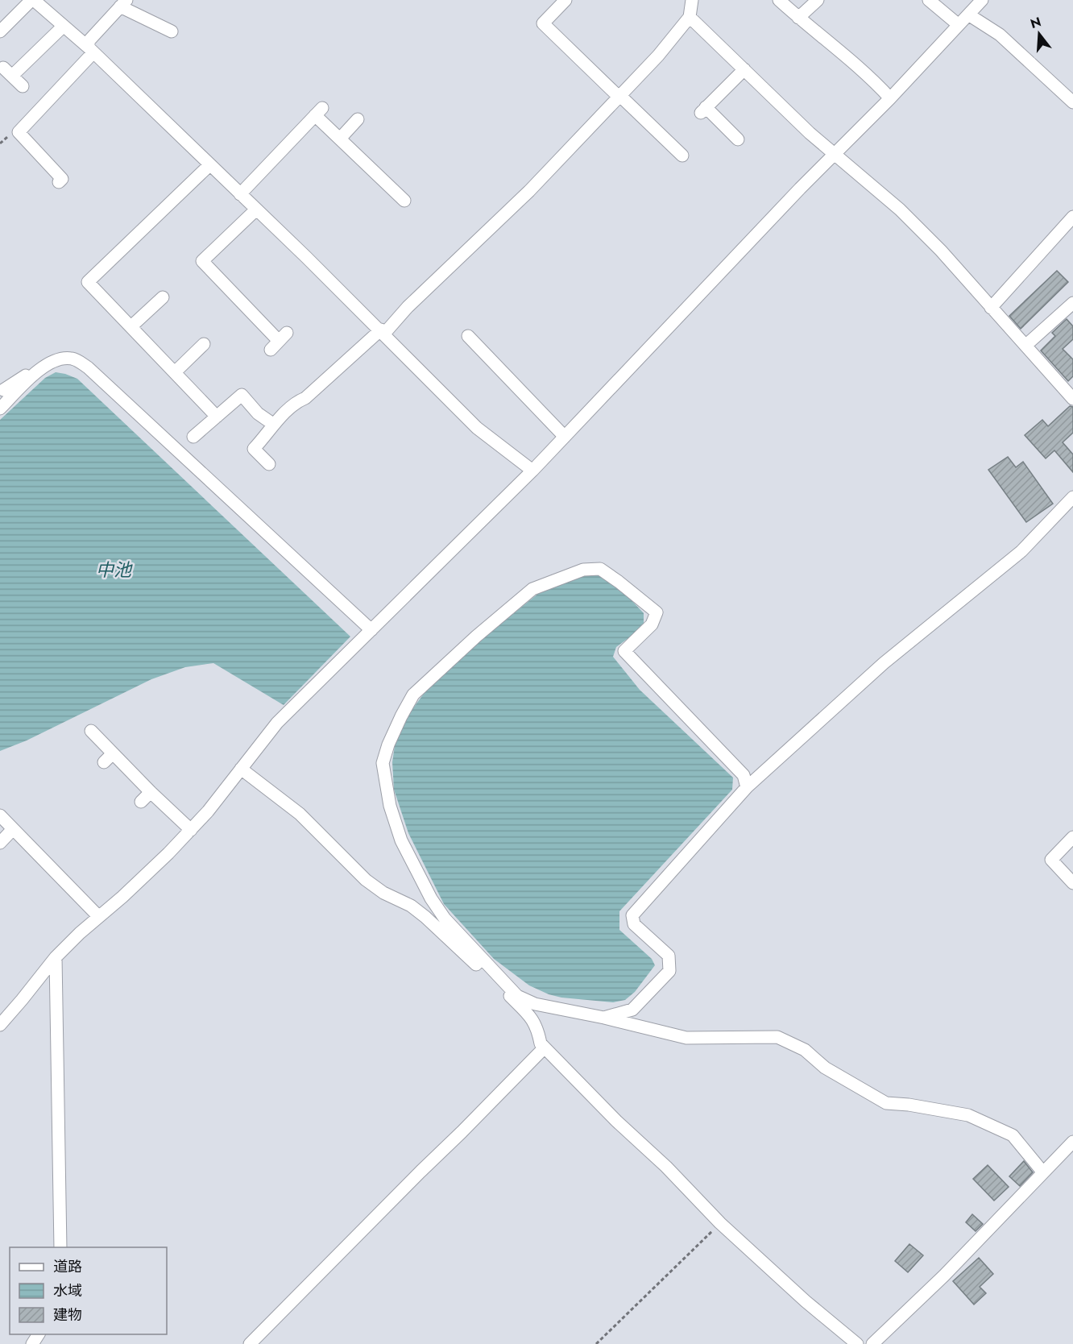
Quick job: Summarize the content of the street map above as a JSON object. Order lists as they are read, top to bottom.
{
  "water": ["中池"],
  "legend": ["道路", "水域", "建物"],
  "north": "top"
}
